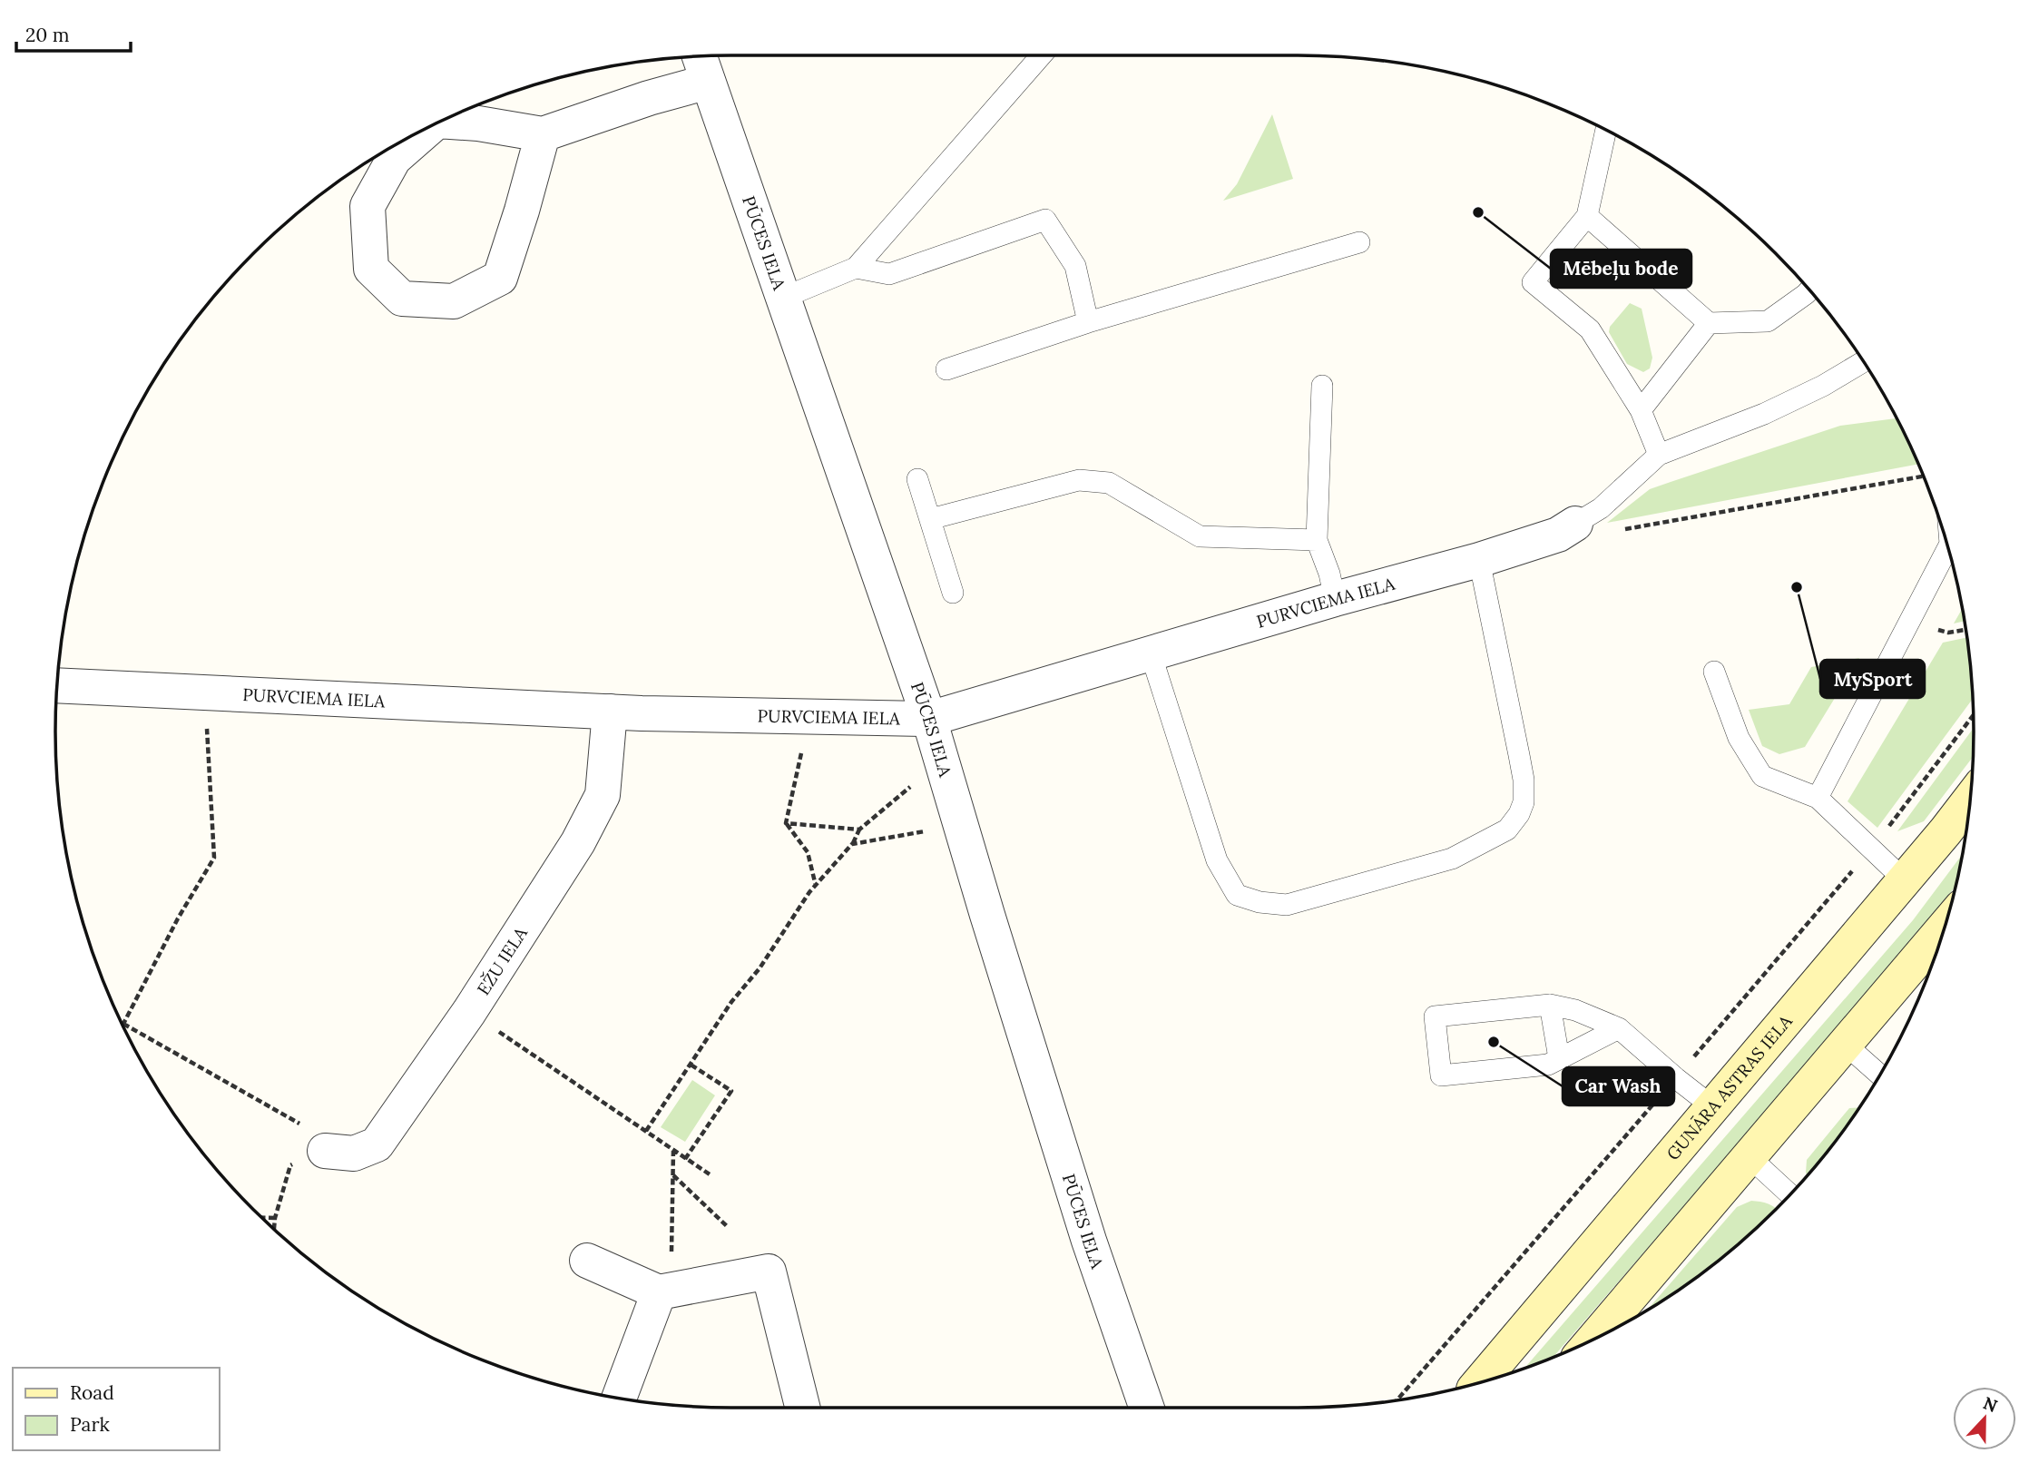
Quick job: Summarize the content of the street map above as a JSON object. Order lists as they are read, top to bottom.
{
  "streets": {
    "main road": ["GUNĀRA ASTRAS IELA"],
    "street": ["PŪCES IELA", "PURVCIEMA IELA", "EŽU IELA"]
  },
  "crossings": [
    ["PŪCES IELA", "PURVCIEMA IELA"],
    ["PURVCIEMA IELA", "EŽU IELA"]
  ],
  "places": ["Mēbeļu bode", "MySport", "Car Wash"],
  "legend": ["Road", "Park"],
  "scale_bar": "20 m",
  "north": "top"
}
